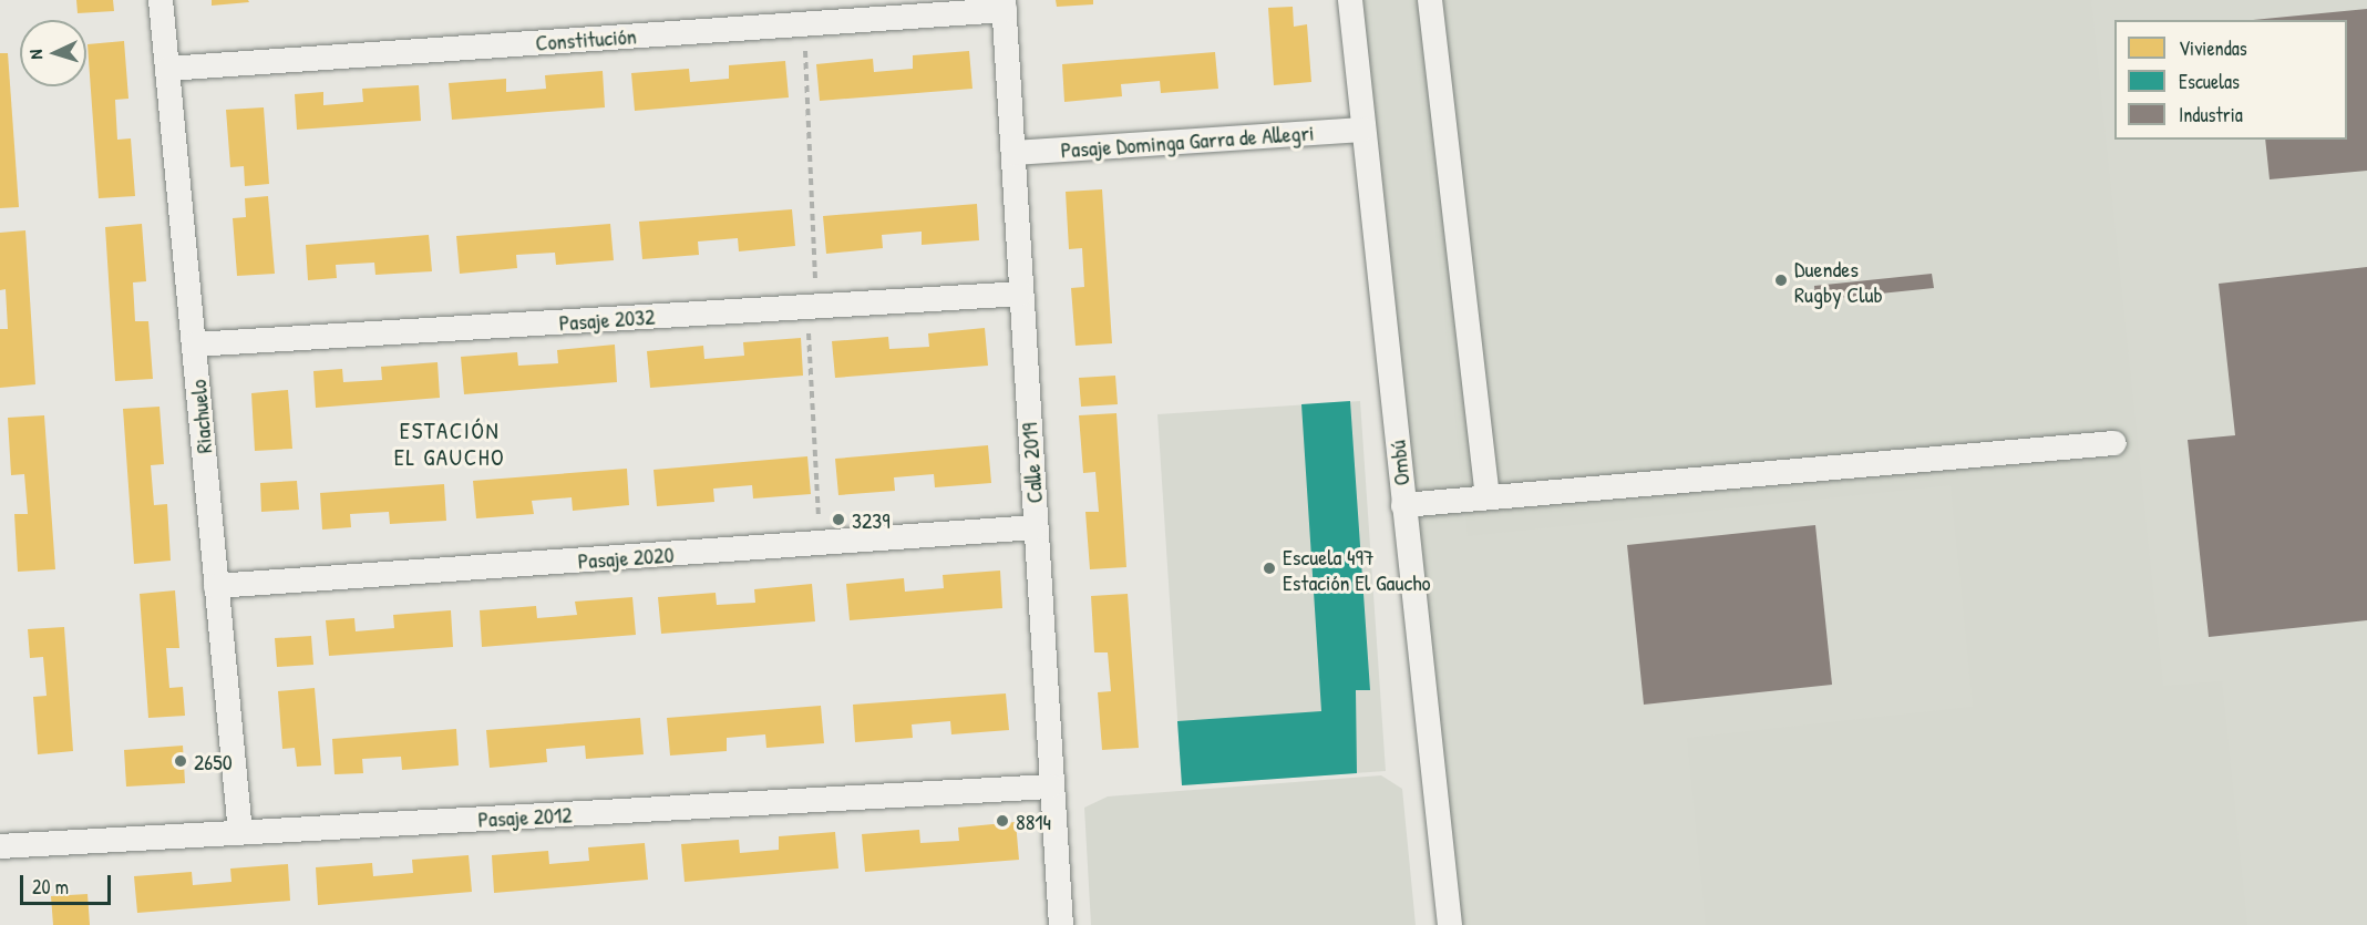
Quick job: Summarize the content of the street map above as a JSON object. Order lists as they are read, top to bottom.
{
  "streets": {
    "street": [
      "Constitución",
      "Pasaje Dominga Garra de Allegri",
      "Pasaje 2032",
      "Riachuelo",
      "Calle 2019",
      "Ombú",
      "Pasaje 2020",
      "Pasaje 2012"
    ]
  },
  "crossings": [
    ["Constitución", "Riachuelo"],
    ["Constitución", "Calle 2019"],
    ["Pasaje Dominga Garra de Allegri", "Calle 2019"],
    ["Pasaje Dominga Garra de Allegri", "Ombú"],
    ["Pasaje 2032", "Riachuelo"],
    ["Pasaje 2032", "Calle 2019"],
    ["Riachuelo", "Pasaje 2020"],
    ["Riachuelo", "Pasaje 2012"],
    ["Calle 2019", "Pasaje 2020"],
    ["Calle 2019", "Pasaje 2012"]
  ],
  "districts": ["ESTACIÓN EL GAUCHO"],
  "places": [
    "Duendes Rugby Club",
    "3239",
    "Escuela 497 Estación El Gaucho",
    "2650",
    "8814"
  ],
  "legend": ["Viviendas", "Escuelas", "Industria"],
  "scale_bar": "20 m",
  "north": "left"
}
